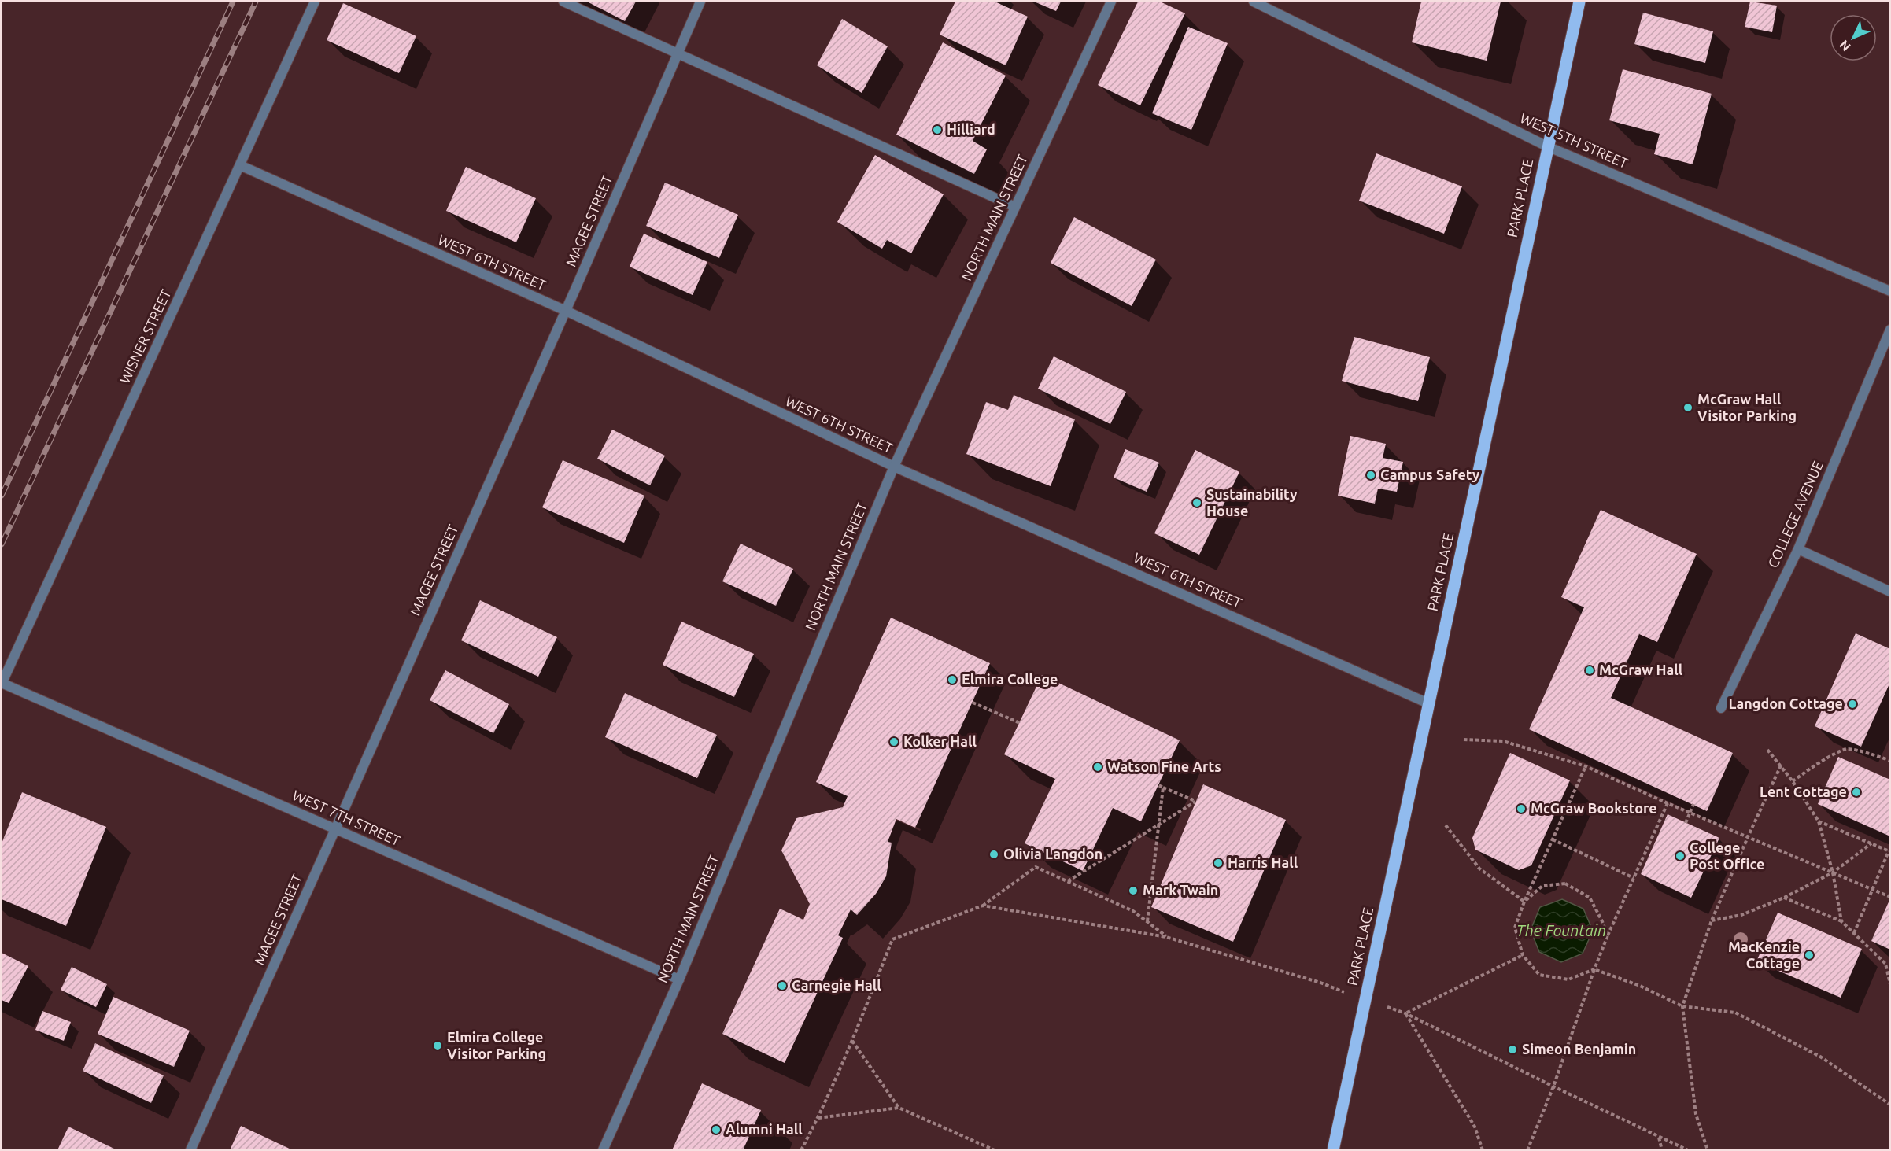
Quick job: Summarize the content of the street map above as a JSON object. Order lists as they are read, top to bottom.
{
  "streets": {
    "main road": ["PARK PLACE"],
    "street": [
      "WEST 5TH STREET",
      "NORTH MAIN STREET",
      "MAGEE STREET",
      "WEST 6TH STREET",
      "WISNER STREET",
      "COLLEGE AVENUE",
      "WEST 7TH STREET"
    ]
  },
  "crossings": [
    ["WEST 5TH STREET", "PARK PLACE"],
    ["PARK PLACE", "WEST 6TH STREET"],
    ["NORTH MAIN STREET", "WEST 6TH STREET"],
    ["NORTH MAIN STREET", "WEST 7TH STREET"],
    ["MAGEE STREET", "WEST 6TH STREET"],
    ["MAGEE STREET", "WEST 7TH STREET"],
    ["WEST 6TH STREET", "WISNER STREET"],
    ["WISNER STREET", "WEST 7TH STREET"]
  ],
  "water": ["The Fountain"],
  "places": [
    "Hilliard",
    "McGraw Hall Visitor Parking",
    "Campus Safety",
    "Sustainability House",
    "McGraw Hall",
    "Elmira College",
    "Langdon Cottage",
    "Kolker Hall",
    "Watson Fine Arts",
    "Lent Cottage",
    "McGraw Bookstore",
    "Olivia Langdon",
    "College Post Office",
    "Harris Hall",
    "Mark Twain",
    "MacKenzie Cottage",
    "Carnegie Hall",
    "Elmira College Visitor Parking",
    "Simeon Benjamin",
    "Alumni Hall"
  ],
  "north": "bottom left"
}
